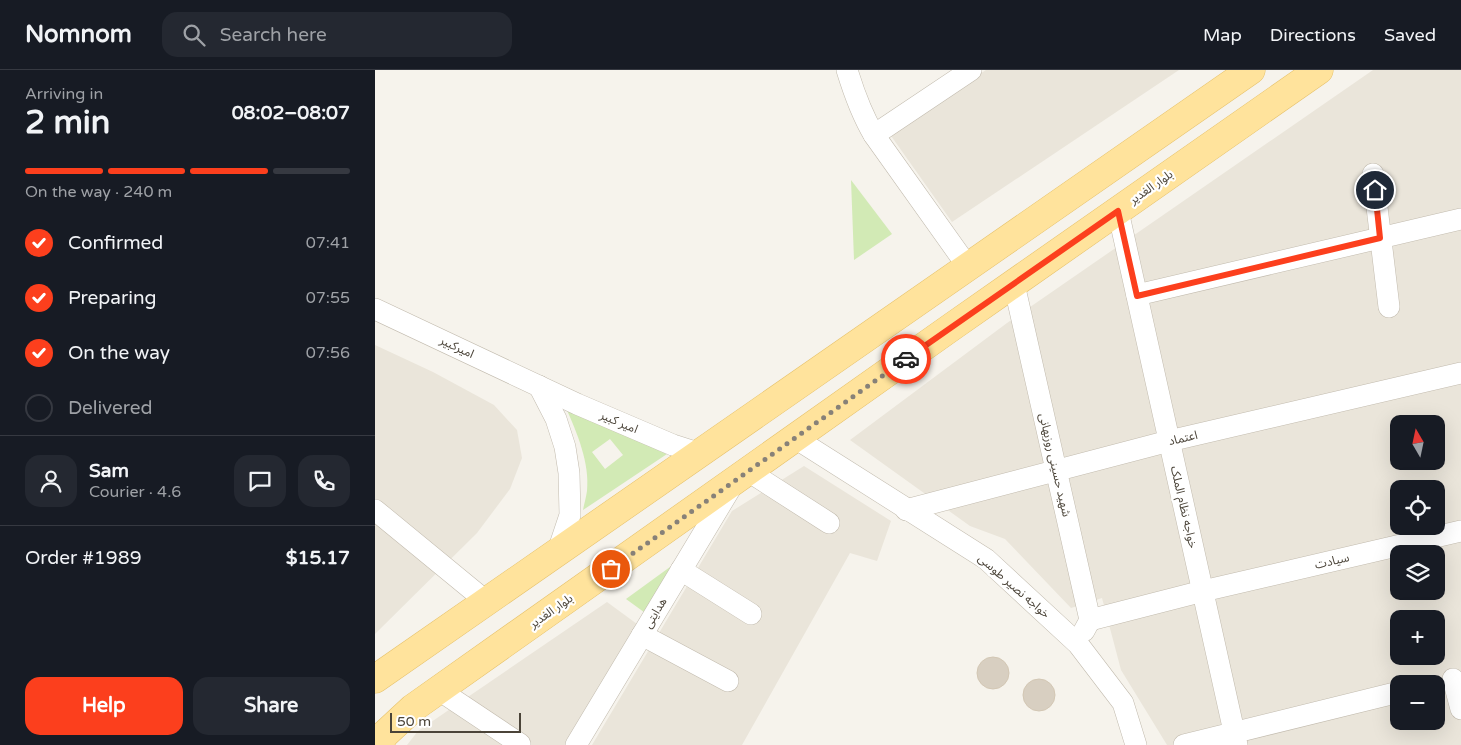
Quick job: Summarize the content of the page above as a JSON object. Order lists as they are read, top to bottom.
{
  "streets": {
    "main road": ["بلوار الغدیر"],
    "street": [
      "امیرکبیر",
      "امیر کبیر",
      "اعتماد",
      "شهید حسینی روزبهانی",
      "خواجه نظام الملک",
      "سیادت",
      "خواجه نصیر طوسی",
      "هدایتی"
    ]
  },
  "crossings": [
    ["بلوار الغدیر", "شهید حسینی روزبهانی"],
    ["بلوار الغدیر", "خواجه نظام الملک"],
    ["بلوار الغدیر", "خواجه نصیر طوسی"],
    ["بلوار الغدیر", "هدایتی"],
    ["امیرکبیر", "امیر کبیر"],
    ["اعتماد", "شهید حسینی روزبهانی"],
    ["اعتماد", "خواجه نظام الملک"],
    ["اعتماد", "خواجه نصیر طوسی"],
    ["شهید حسینی روزبهانی", "سیادت"],
    ["خواجه نظام الملک", "سیادت"]
  ],
  "scale_bar": "50 m",
  "north": "top",
  "page": {
    "header": "Nomnom",
    "search": "Search here",
    "nav": ["Map", "Directions", "Saved"],
    "heading": ["2 min", "Arriving in", "08:02–08:07"],
    "panel": [
      "Sam",
      "Courier · 4.6",
      "Order #1989",
      "$15.17"
    ],
    "bar": "On the way · 240 m",
    "list": [
      ["Confirmed", "07:41"],
      ["Preparing", "07:55"],
      ["On the way", "07:56"],
      "Delivered"
    ],
    "map_buttons": ["+", "−"],
    "buttons": ["Help", "Share"],
    "scale": "50 m"
  }
}
